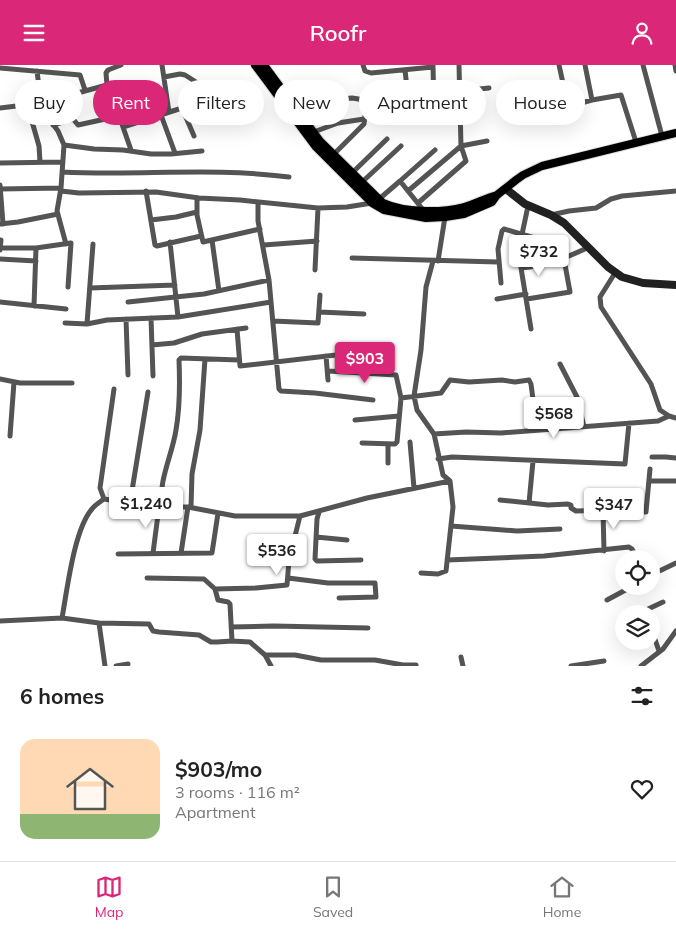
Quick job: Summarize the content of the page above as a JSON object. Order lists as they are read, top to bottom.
{
  "page": {
    "header": "Roofr",
    "chip": [
      "Buy",
      "Rent",
      "Filters",
      "New",
      "Apartment",
      "House"
    ],
    "price": [
      "$732",
      "$903",
      "$568",
      "$1,240",
      "$347",
      "$536"
    ],
    "heading": "6 homes",
    "list": [
      {
        "name": "$903/mo",
        "note": "3 rooms · 116 m² · Apartment"
      }
    ],
    "tabs": ["Map", "Saved", "Home"]
  }
}
